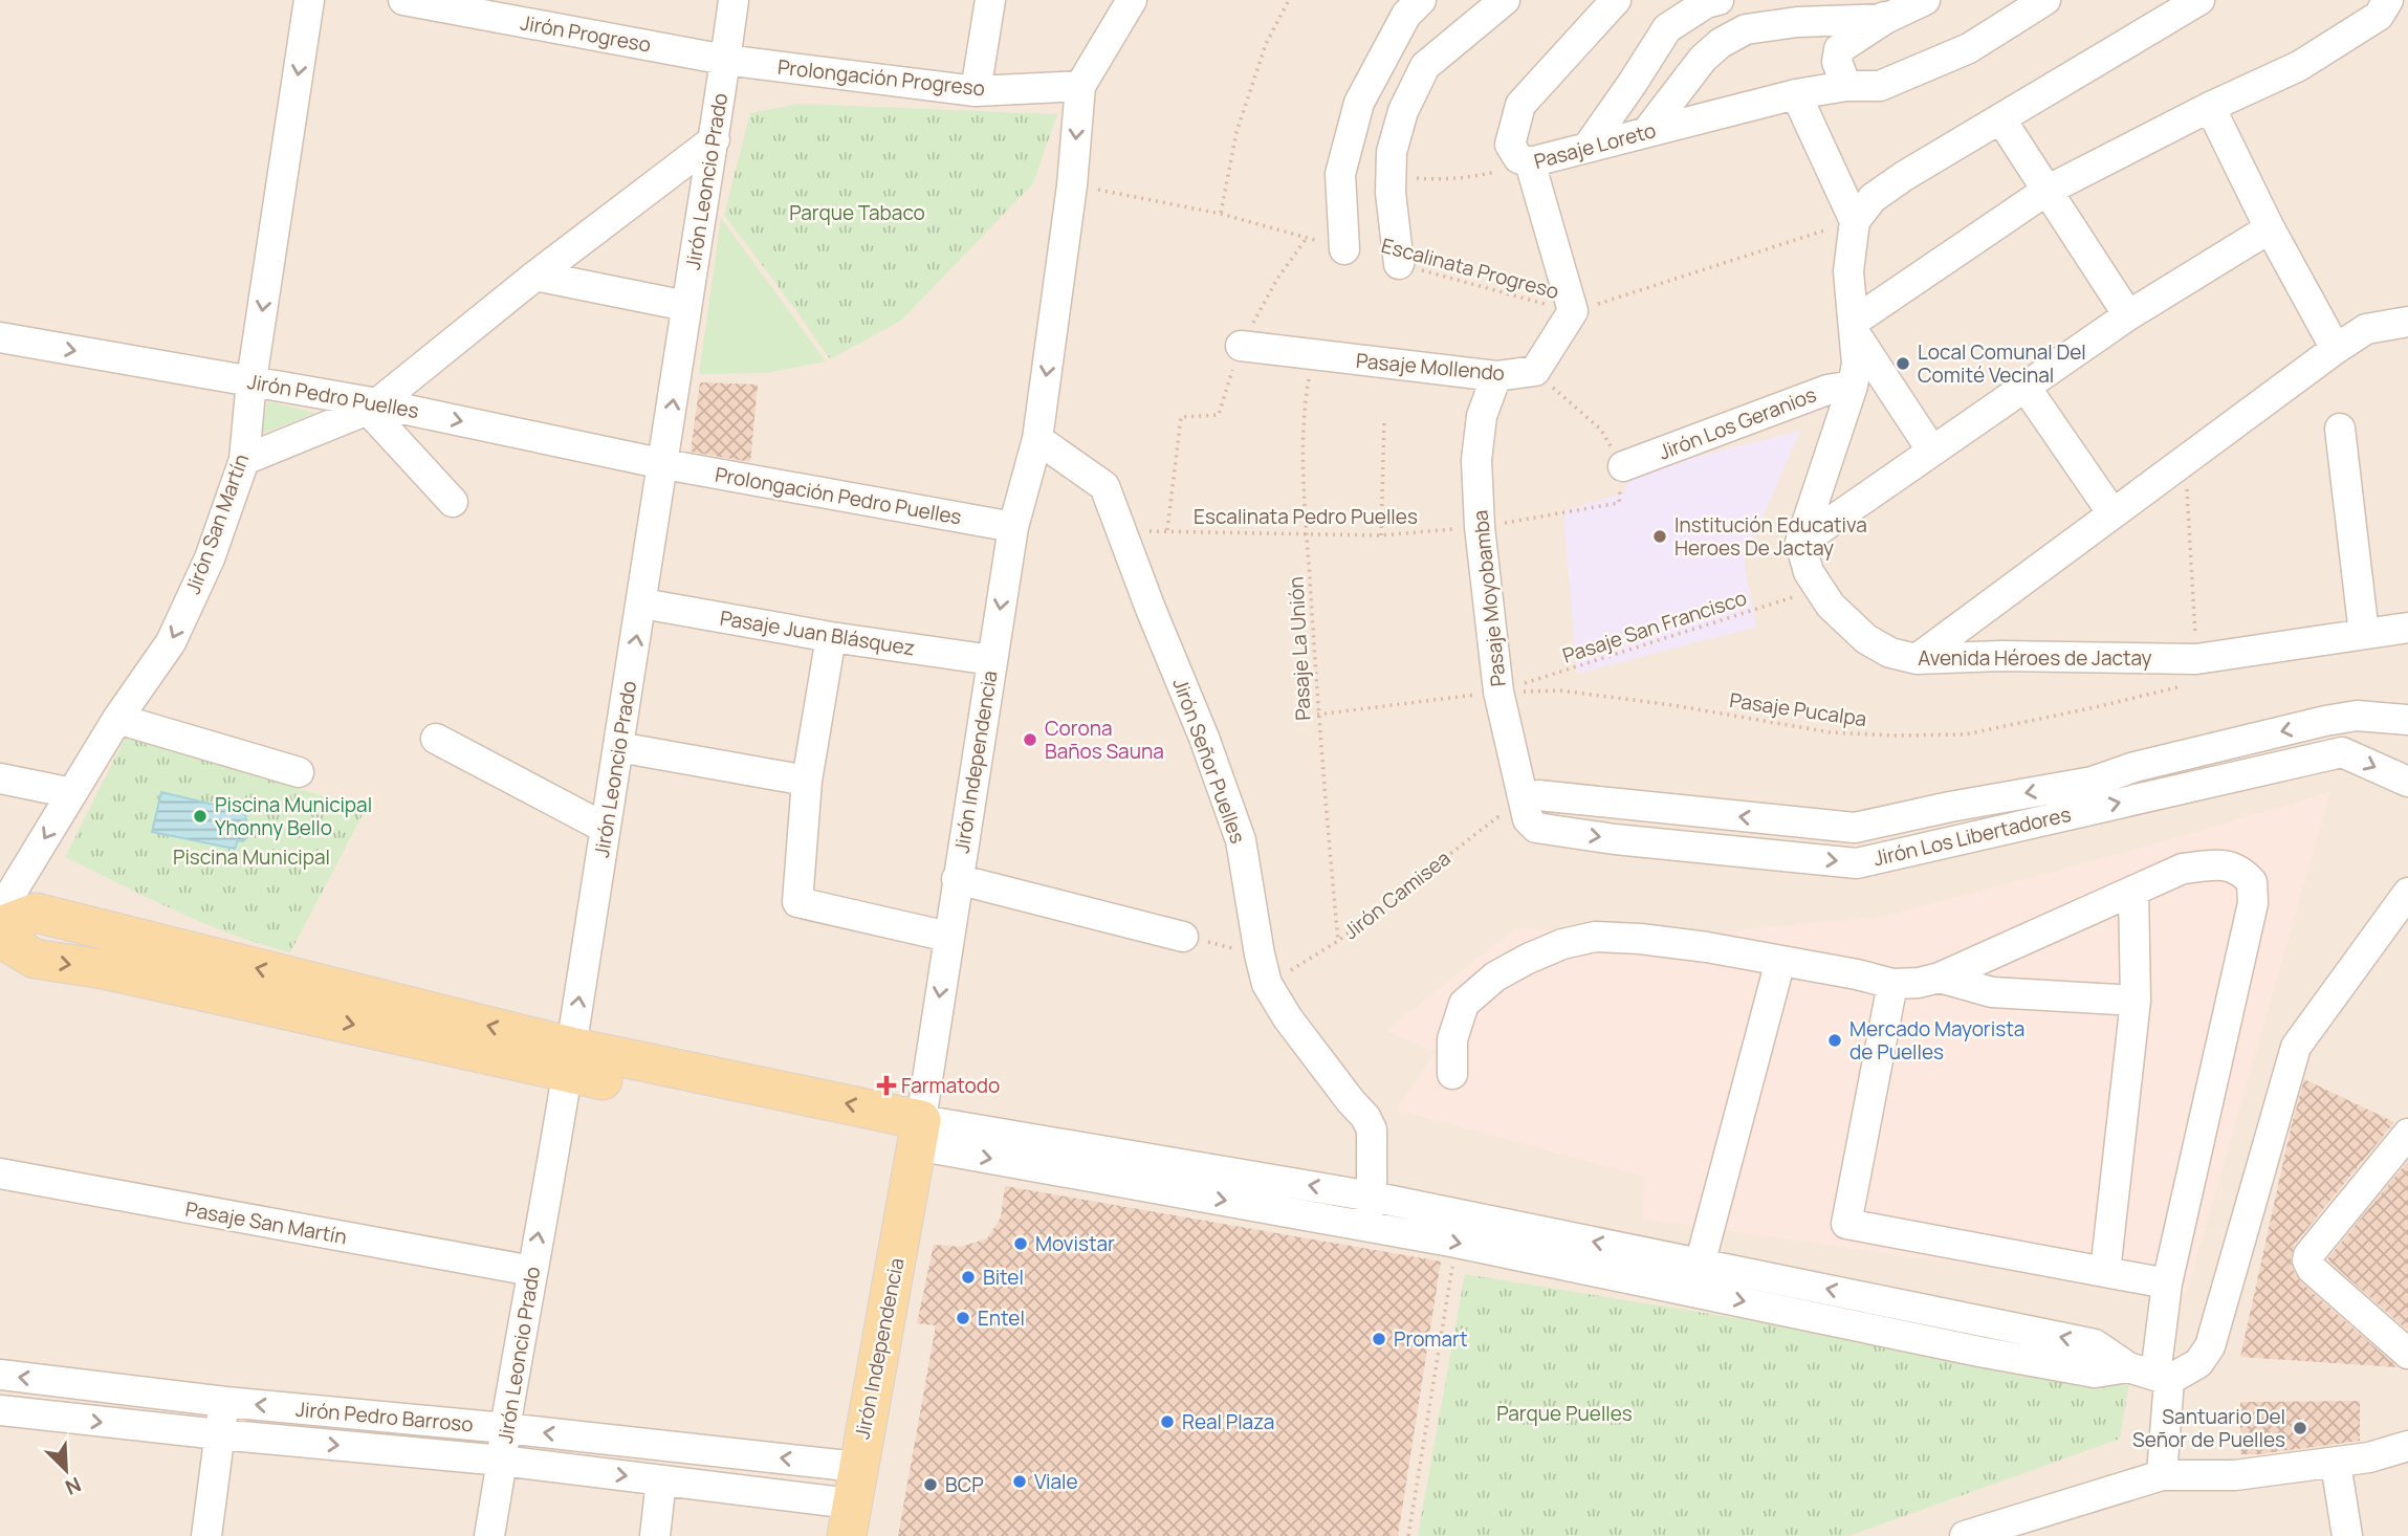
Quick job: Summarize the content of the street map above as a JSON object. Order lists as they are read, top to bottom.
{
  "streets": {
    "main road": ["Jirón Independencia"],
    "street": [
      "Jirón Progreso",
      "Prolongación Progreso",
      "Pasaje Loreto",
      "Jirón Leoncio Prado",
      "Pasaje Mollendo",
      "Jirón Pedro Puelles",
      "Jirón Los Geranios",
      "Prolongación Pedro Puelles",
      "Jirón San Martín",
      "Pasaje Moyobamba",
      "Pasaje Juan Blásquez",
      "Avenida Héroes de Jactay",
      "Jirón Señor Puelles",
      "Jirón Los Libertadores",
      "Pasaje San Martín",
      "Jirón Pedro Barroso"
    ],
    "path": [
      "Escalinata Progreso",
      "Escalinata Pedro Puelles",
      "Pasaje San Francisco",
      "Pasaje La Unión",
      "Pasaje Pucalpa",
      "Jirón Camisea"
    ]
  },
  "crossings": [
    ["Jirón Progreso", "Prolongación Progreso"],
    ["Jirón Progreso", "Jirón Leoncio Prado"],
    ["Prolongación Progreso", "Jirón Leoncio Prado"],
    ["Prolongación Progreso", "Jirón Independencia"],
    ["Jirón Leoncio Prado", "Jirón Pedro Puelles"],
    ["Jirón Leoncio Prado", "Prolongación Pedro Puelles"],
    ["Jirón Leoncio Prado", "Pasaje Juan Blásquez"],
    ["Jirón Leoncio Prado", "Pasaje San Martín"],
    ["Jirón Leoncio Prado", "Jirón Pedro Barroso"],
    ["Pasaje Mollendo", "Jirón Los Geranios"],
    ["Pasaje Mollendo", "Pasaje Moyobamba"],
    ["Pasaje Mollendo", "Pasaje La Unión"],
    ["Jirón Pedro Puelles", "Prolongación Pedro Puelles"],
    ["Jirón Pedro Puelles", "Jirón San Martín"],
    ["Prolongación Pedro Puelles", "Jirón Independencia"],
    ["Escalinata Pedro Puelles", "Pasaje Moyobamba"],
    ["Escalinata Pedro Puelles", "Pasaje La Unión"],
    ["Escalinata Pedro Puelles", "Jirón Señor Puelles"],
    ["Pasaje Moyobamba", "Pasaje San Francisco"],
    ["Pasaje Moyobamba", "Pasaje Pucalpa"],
    ["Pasaje Moyobamba", "Jirón Los Libertadores"],
    ["Pasaje Moyobamba", "Jirón Camisea"],
    ["Pasaje San Francisco", "Avenida Héroes de Jactay"],
    ["Pasaje San Francisco", "Pasaje Pucalpa"],
    ["Pasaje Juan Blásquez", "Jirón Independencia"],
    ["Pasaje La Unión", "Pasaje Pucalpa"],
    ["Pasaje La Unión", "Jirón Camisea"],
    ["Avenida Héroes de Jactay", "Pasaje Pucalpa"],
    ["Jirón Señor Puelles", "Jirón Independencia"],
    ["Jirón Señor Puelles", "Jirón Camisea"],
    ["Jirón Independencia", "Jirón Pedro Barroso"],
    ["Jirón Los Libertadores", "Jirón Camisea"]
  ],
  "one_way": [
    "Jirón Leoncio Prado",
    "Jirón Pedro Puelles",
    "Jirón San Martín",
    "Jirón Independencia"
  ],
  "parks": ["Parque Tabaco", "Piscina Municipal", "Parque Puelles"],
  "places": {
    "other": [
      "Local Comunal Del Comité Vecinal",
      "Institución Educativa Heroes De Jactay",
      "Corona Baños Sauna",
      "Piscina Municipal Yhonny Bello",
      "Mercado Mayorista de Puelles",
      "Movistar",
      "Bitel",
      "Entel",
      "Promart",
      "Real Plaza",
      "Santuario Del Señor de Puelles",
      "Viale",
      "BCP"
    ],
    "health": ["Farmatodo"]
  },
  "north": "bottom right"
}
